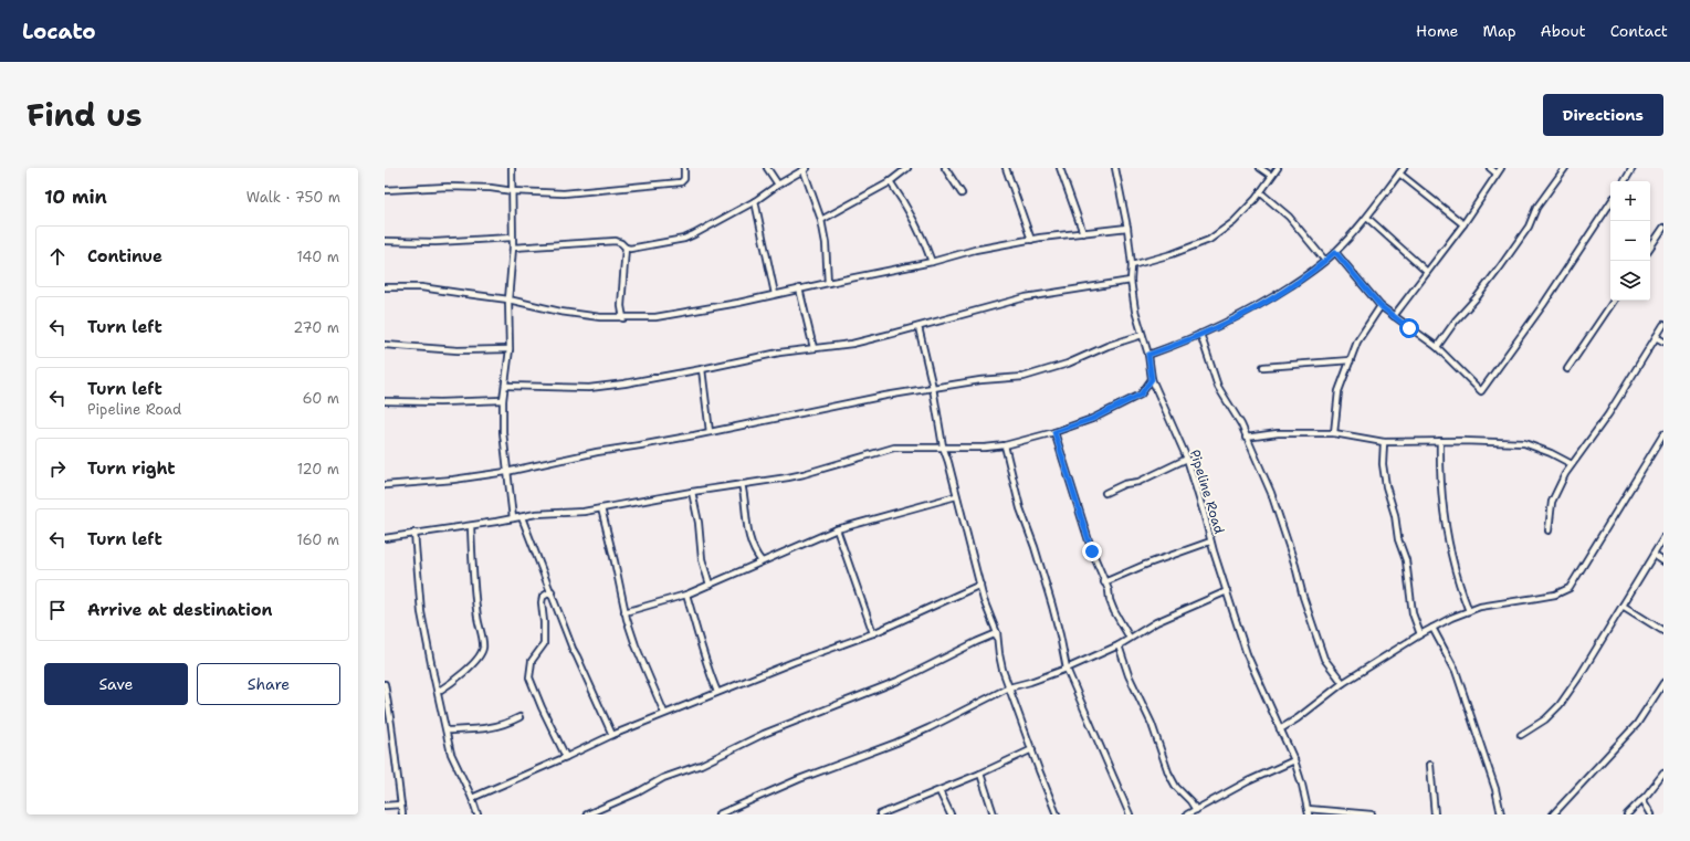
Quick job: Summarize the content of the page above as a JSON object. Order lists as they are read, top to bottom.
{
  "streets": {
    "street": ["Pipeline Road"]
  },
  "page": {
    "header": "Locato",
    "nav": [
      "Home",
      "Map",
      "About",
      "Contact"
    ],
    "title": "Find us",
    "buttons": [
      "Directions",
      ["Save", "Share"]
    ],
    "heading": ["10 min", "Walk · 750 m"],
    "map_buttons": ["+", "−"],
    "list": [
      ["Continue", "140 m"],
      ["Turn left", "270 m"],
      ["Turn left", "Pipeline Road", "60 m"],
      ["Turn right", "120 m"],
      ["Turn left", "160 m"],
      "Arrive at destination"
    ]
  }
}
